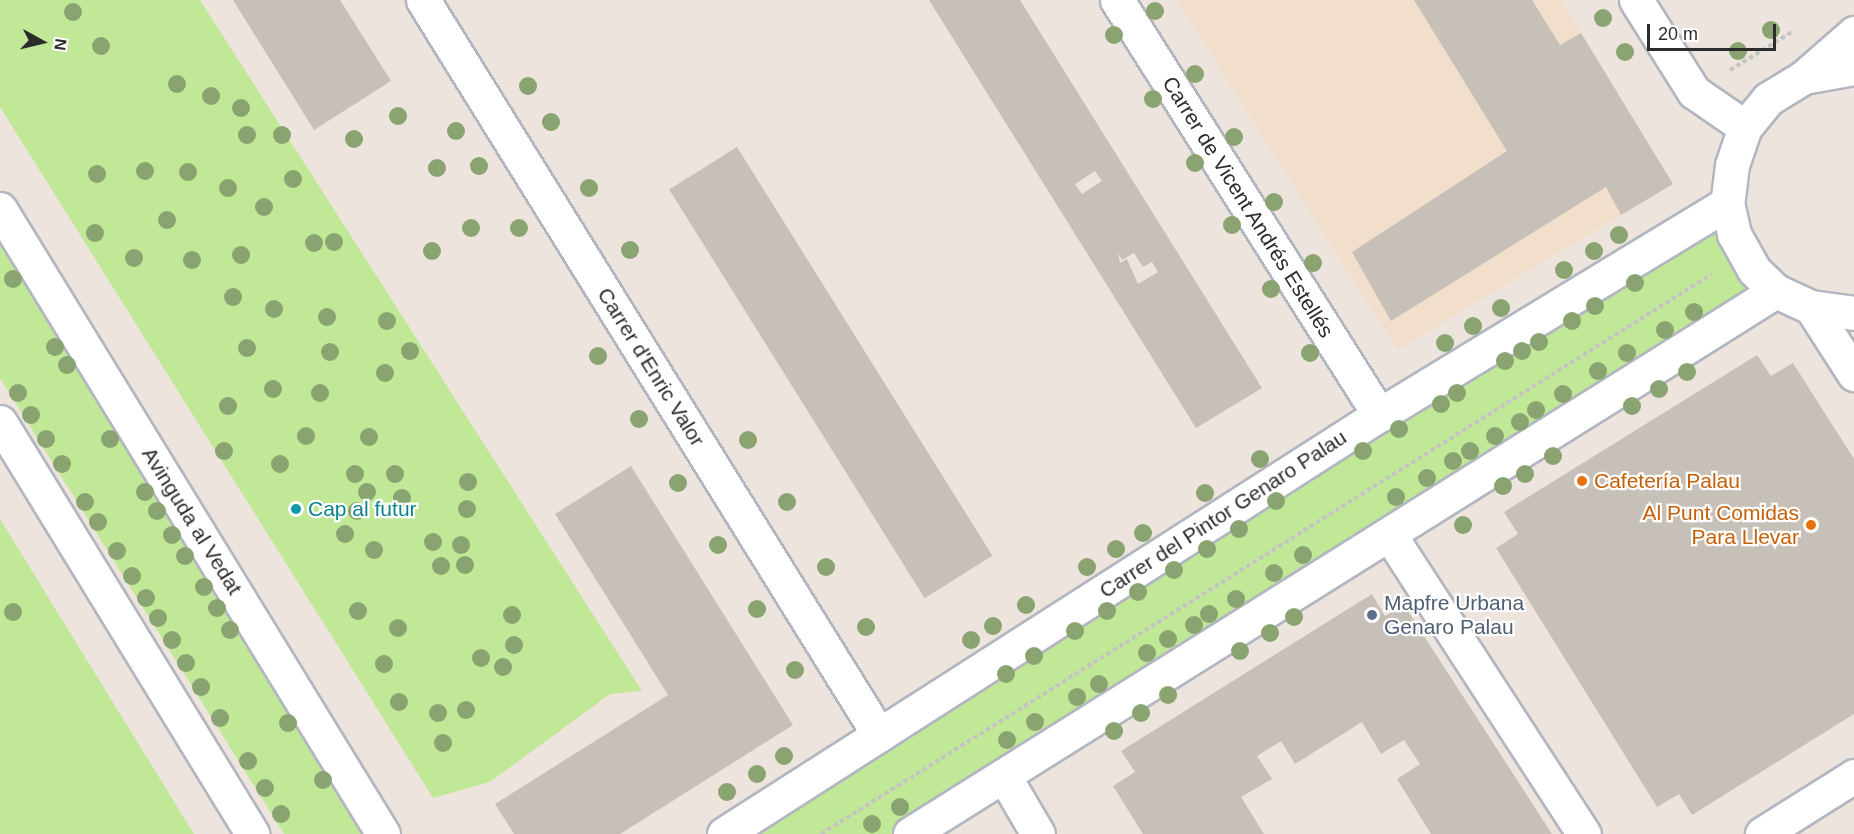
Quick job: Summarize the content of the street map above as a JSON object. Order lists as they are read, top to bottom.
{
  "streets": {
    "street": [
      "Carrer de Vicent Andrés Estellés",
      "Carrer d'Enric Valor",
      "Carrer del Pintor Genaro Palau",
      "Avinguda al Vedat"
    ]
  },
  "crossings": [
    ["Carrer de Vicent Andrés Estellés", "Carrer del Pintor Genaro Palau"],
    ["Carrer d'Enric Valor", "Carrer del Pintor Genaro Palau"]
  ],
  "places": [
    "Cafetería Palau",
    "Cap al futur",
    "Al Punt Comidas Para Llevar",
    "Mapfre Urbana Genaro Palau"
  ],
  "scale_bar": "20 m",
  "north": "right"
}
